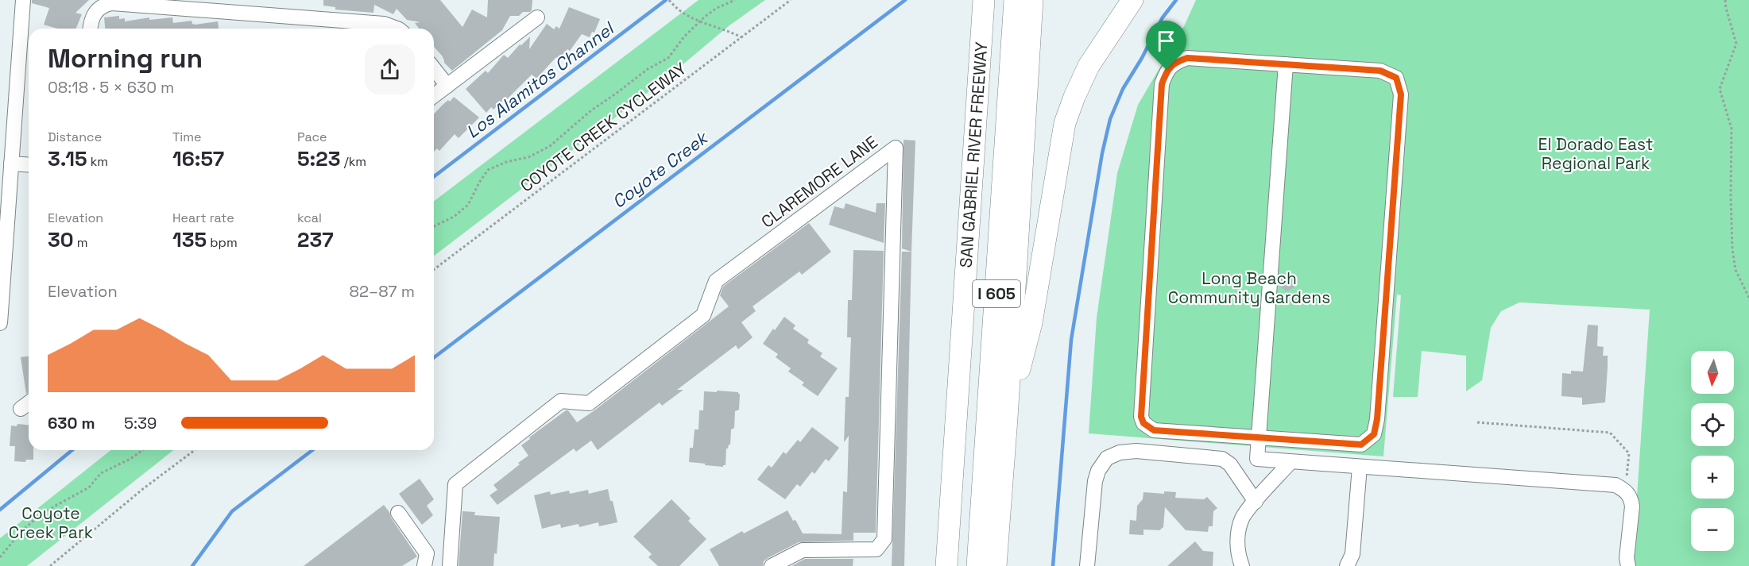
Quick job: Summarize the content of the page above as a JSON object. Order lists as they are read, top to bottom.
{
  "streets": {
    "highway": ["SAN GABRIEL RIVER FREEWAY", "I 605"],
    "street": ["CLAREMORE LANE"],
    "path": ["COYOTE CREEK CYCLEWAY"]
  },
  "water": ["Los Alamitos Channel", "Coyote Creek"],
  "parks": ["El Dorado East Regional Park", "Long Beach Community Gardens", "Coyote Creek Park"],
  "north": "bottom",
  "page": {
    "heading": ["Morning run", "08:18 · 5 × 630 m"],
    "stats": [
      ["Distance", "3.15 km"],
      ["Time", "16:57"],
      ["Pace", "5:23 /km"],
      ["Elevation", "30 m"],
      ["Heart rate", "135 bpm"],
      ["kcal", "237"]
    ],
    "chart": ["Elevation", "82–87 m"],
    "map_buttons": ["+", "−"],
    "list": [
      {
        "name": "630 m",
        "note": "5:39"
      }
    ]
  }
}
